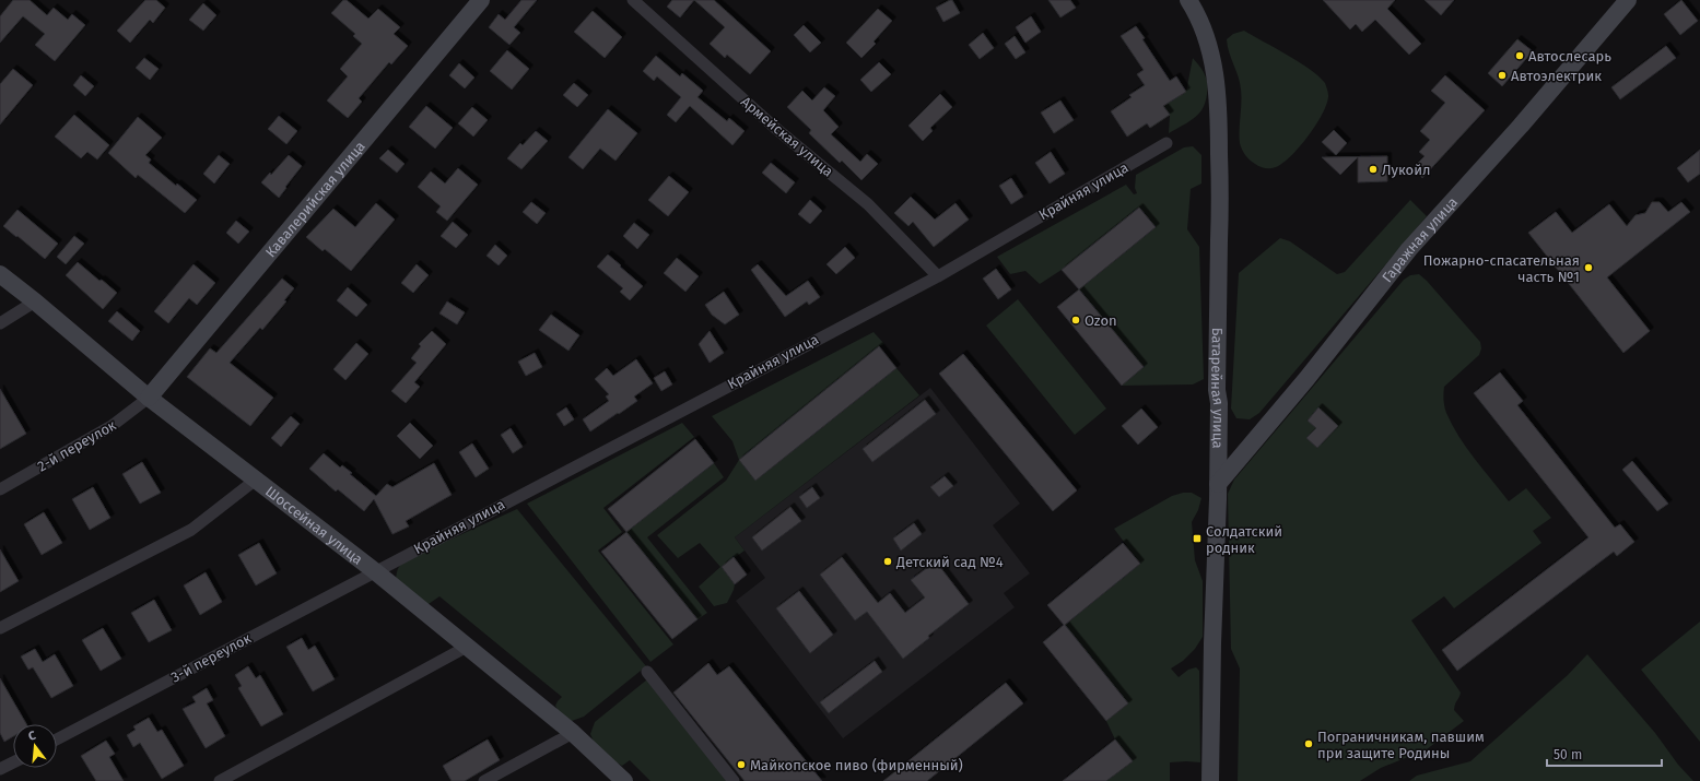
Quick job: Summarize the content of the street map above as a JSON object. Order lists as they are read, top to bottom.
{
  "streets": {
    "main road": [
      "Кавалерийская улица",
      "Гаражная улица",
      "Батарейная улица",
      "Шоссейная улица"
    ],
    "street": [
      "Армейская улица",
      "Крайняя улица",
      "2-й переулок",
      "3-й переулок"
    ]
  },
  "crossings": [
    ["Армейская улица", "Крайняя улица"],
    ["Крайняя улица", "Шоссейная улица"],
    ["Крайняя улица", "3-й переулок"],
    ["Кавалерийская улица", "2-й переулок"],
    ["Кавалерийская улица", "Шоссейная улица"],
    ["Гаражная улица", "Батарейная улица"],
    ["2-й переулок", "Шоссейная улица"],
    ["Шоссейная улица", "3-й переулок"]
  ],
  "places": {
    "other": [
      "Автослесарь",
      "Автоэлектрик",
      "Лукойл",
      "Пожарно-спасательная часть №1",
      "Ozon",
      "Детский сад №4",
      "Пограничникам, павшим при защите Родины",
      "Майкопское пиво (фирменный)"
    ],
    "transit": ["Солдатский родник"]
  },
  "scale_bar": "50 m",
  "north": "top"
}
